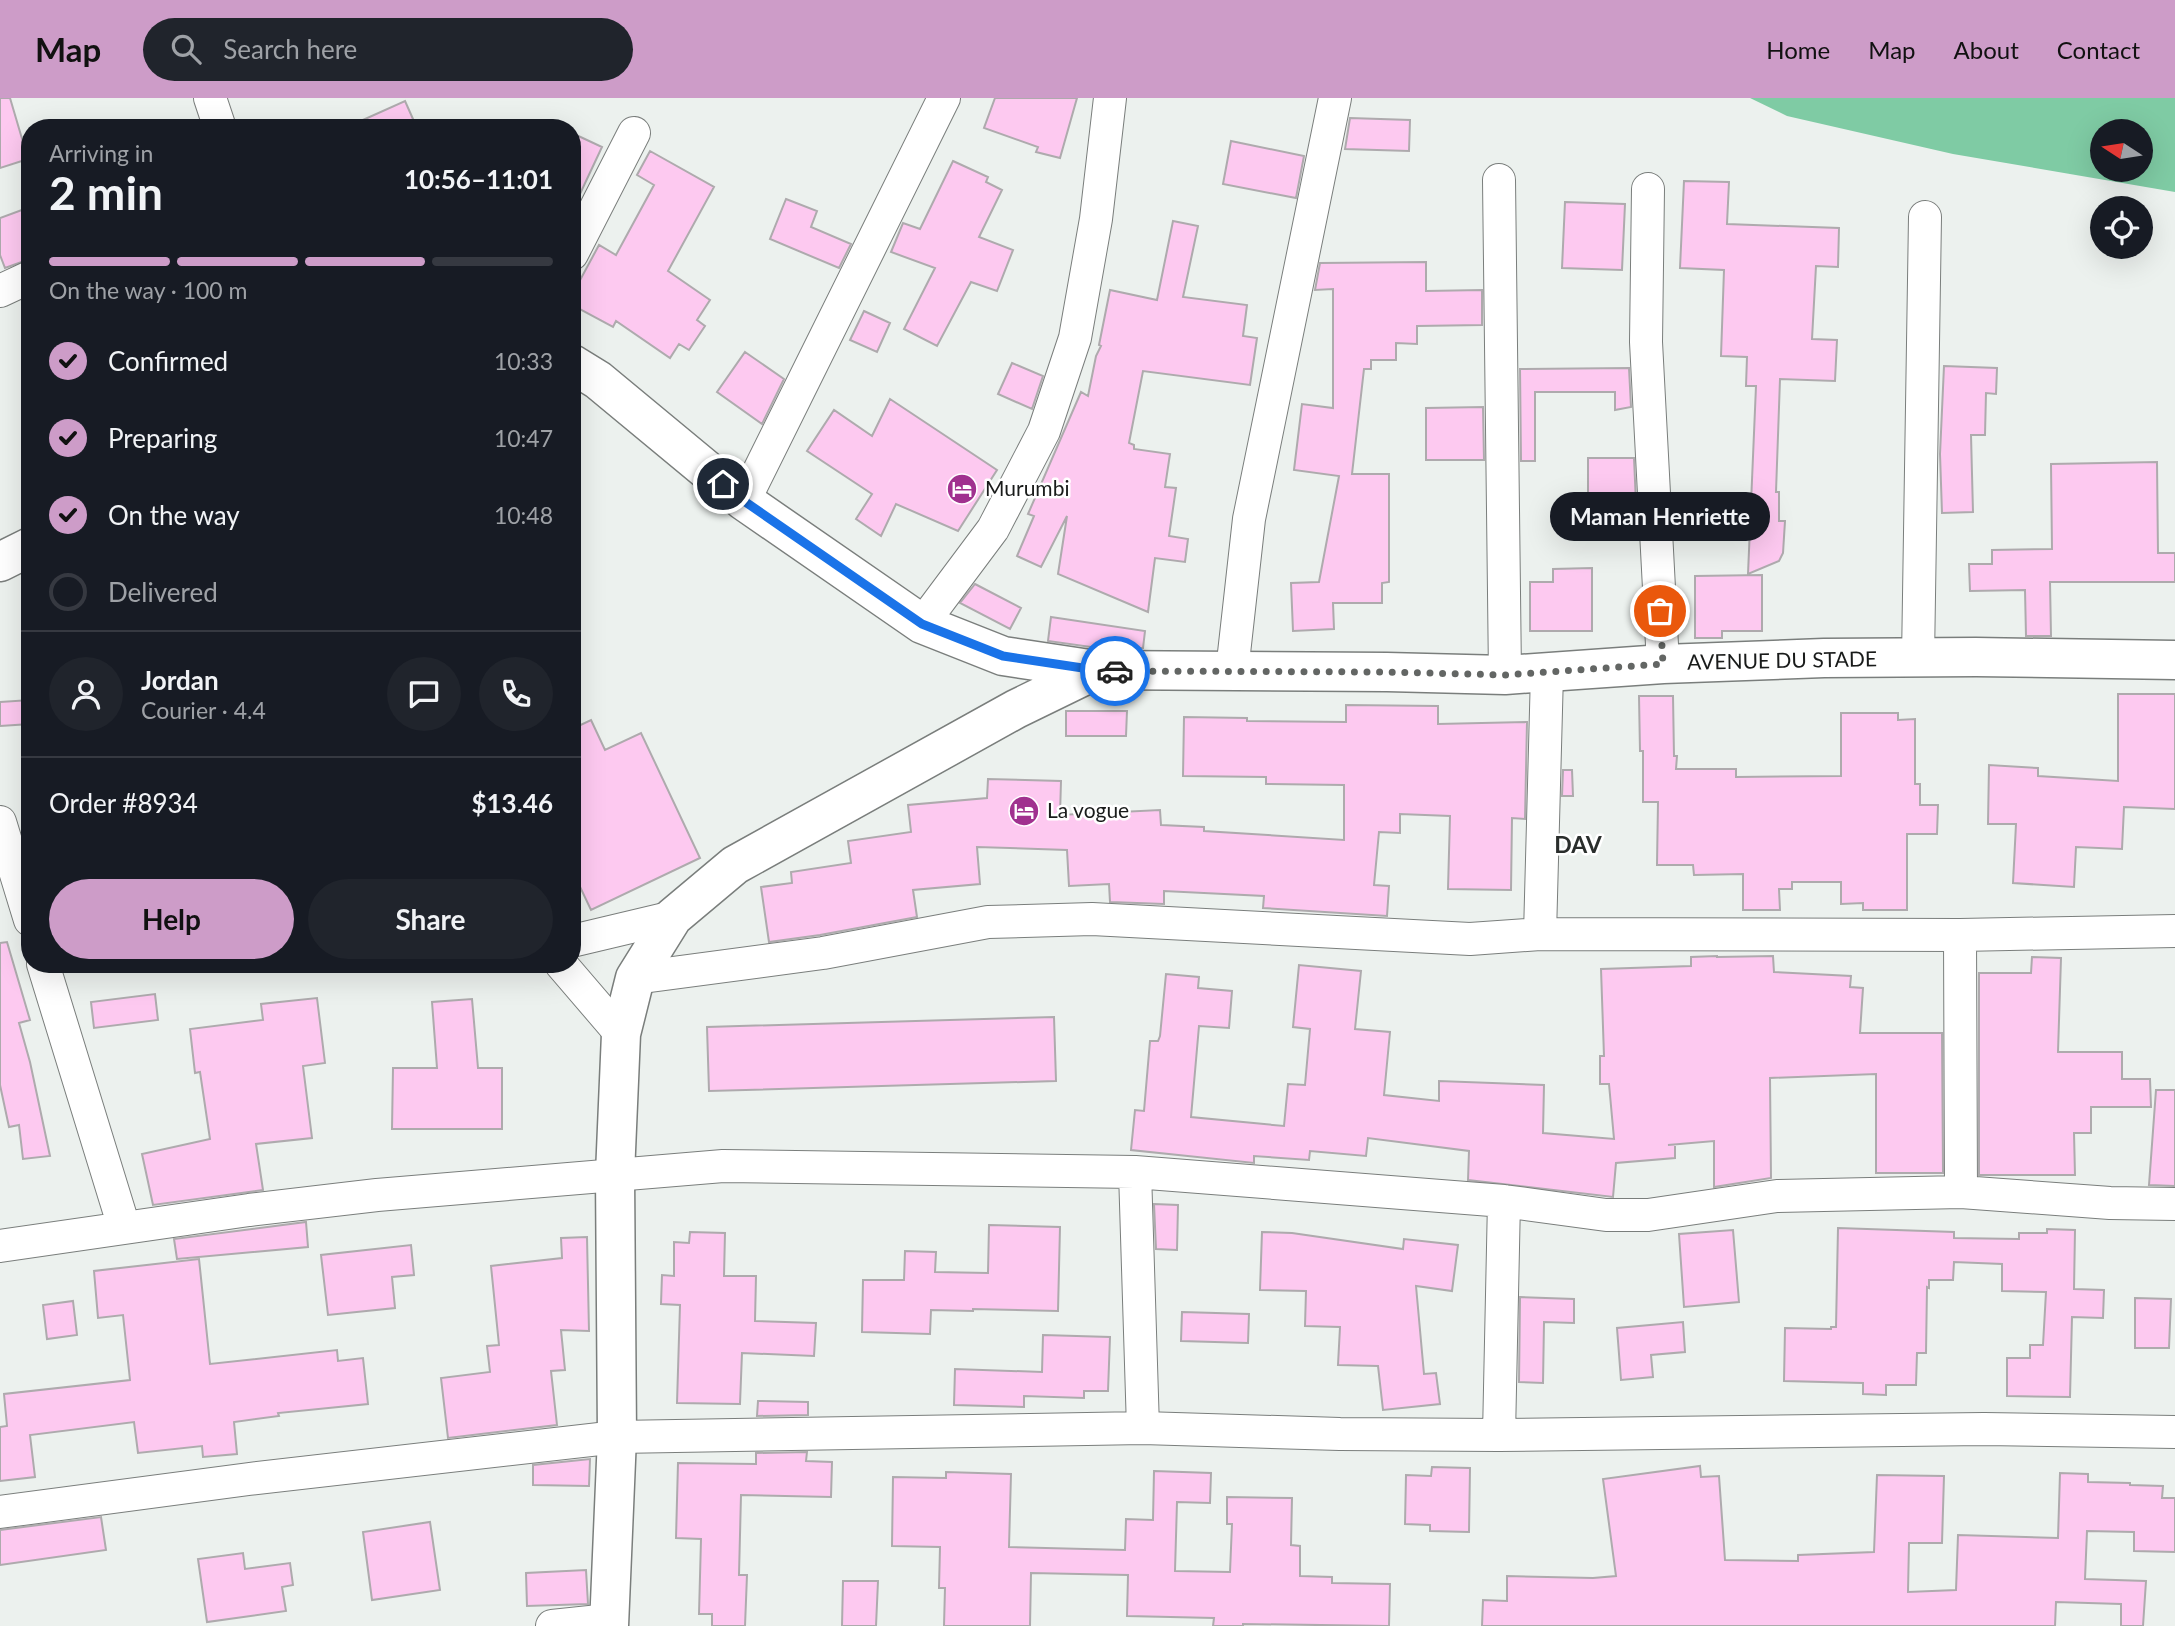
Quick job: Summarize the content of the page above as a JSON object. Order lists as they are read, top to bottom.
{
  "streets": {
    "street": ["AVENUE DU STADE"]
  },
  "districts": ["DAV"],
  "places": {
    "hotel": ["Murumbi", "La vogue"],
    "other": ["Maman Henriette"]
  },
  "north": "left",
  "page": {
    "header": "Map",
    "search": "Search here",
    "nav": [
      "Home",
      "Map",
      "About",
      "Contact"
    ],
    "heading": ["2 min", "Arriving in", "10:56–11:01"],
    "panel": [
      "Jordan",
      "Courier · 4.4",
      "Order #8934",
      "$13.46"
    ],
    "bar": "On the way · 100 m",
    "list": [
      ["Confirmed", "10:33"],
      ["Preparing", "10:47"],
      ["On the way", "10:48"],
      "Delivered"
    ],
    "bubble": "Maman Henriette",
    "buttons": ["Help", "Share"]
  }
}
